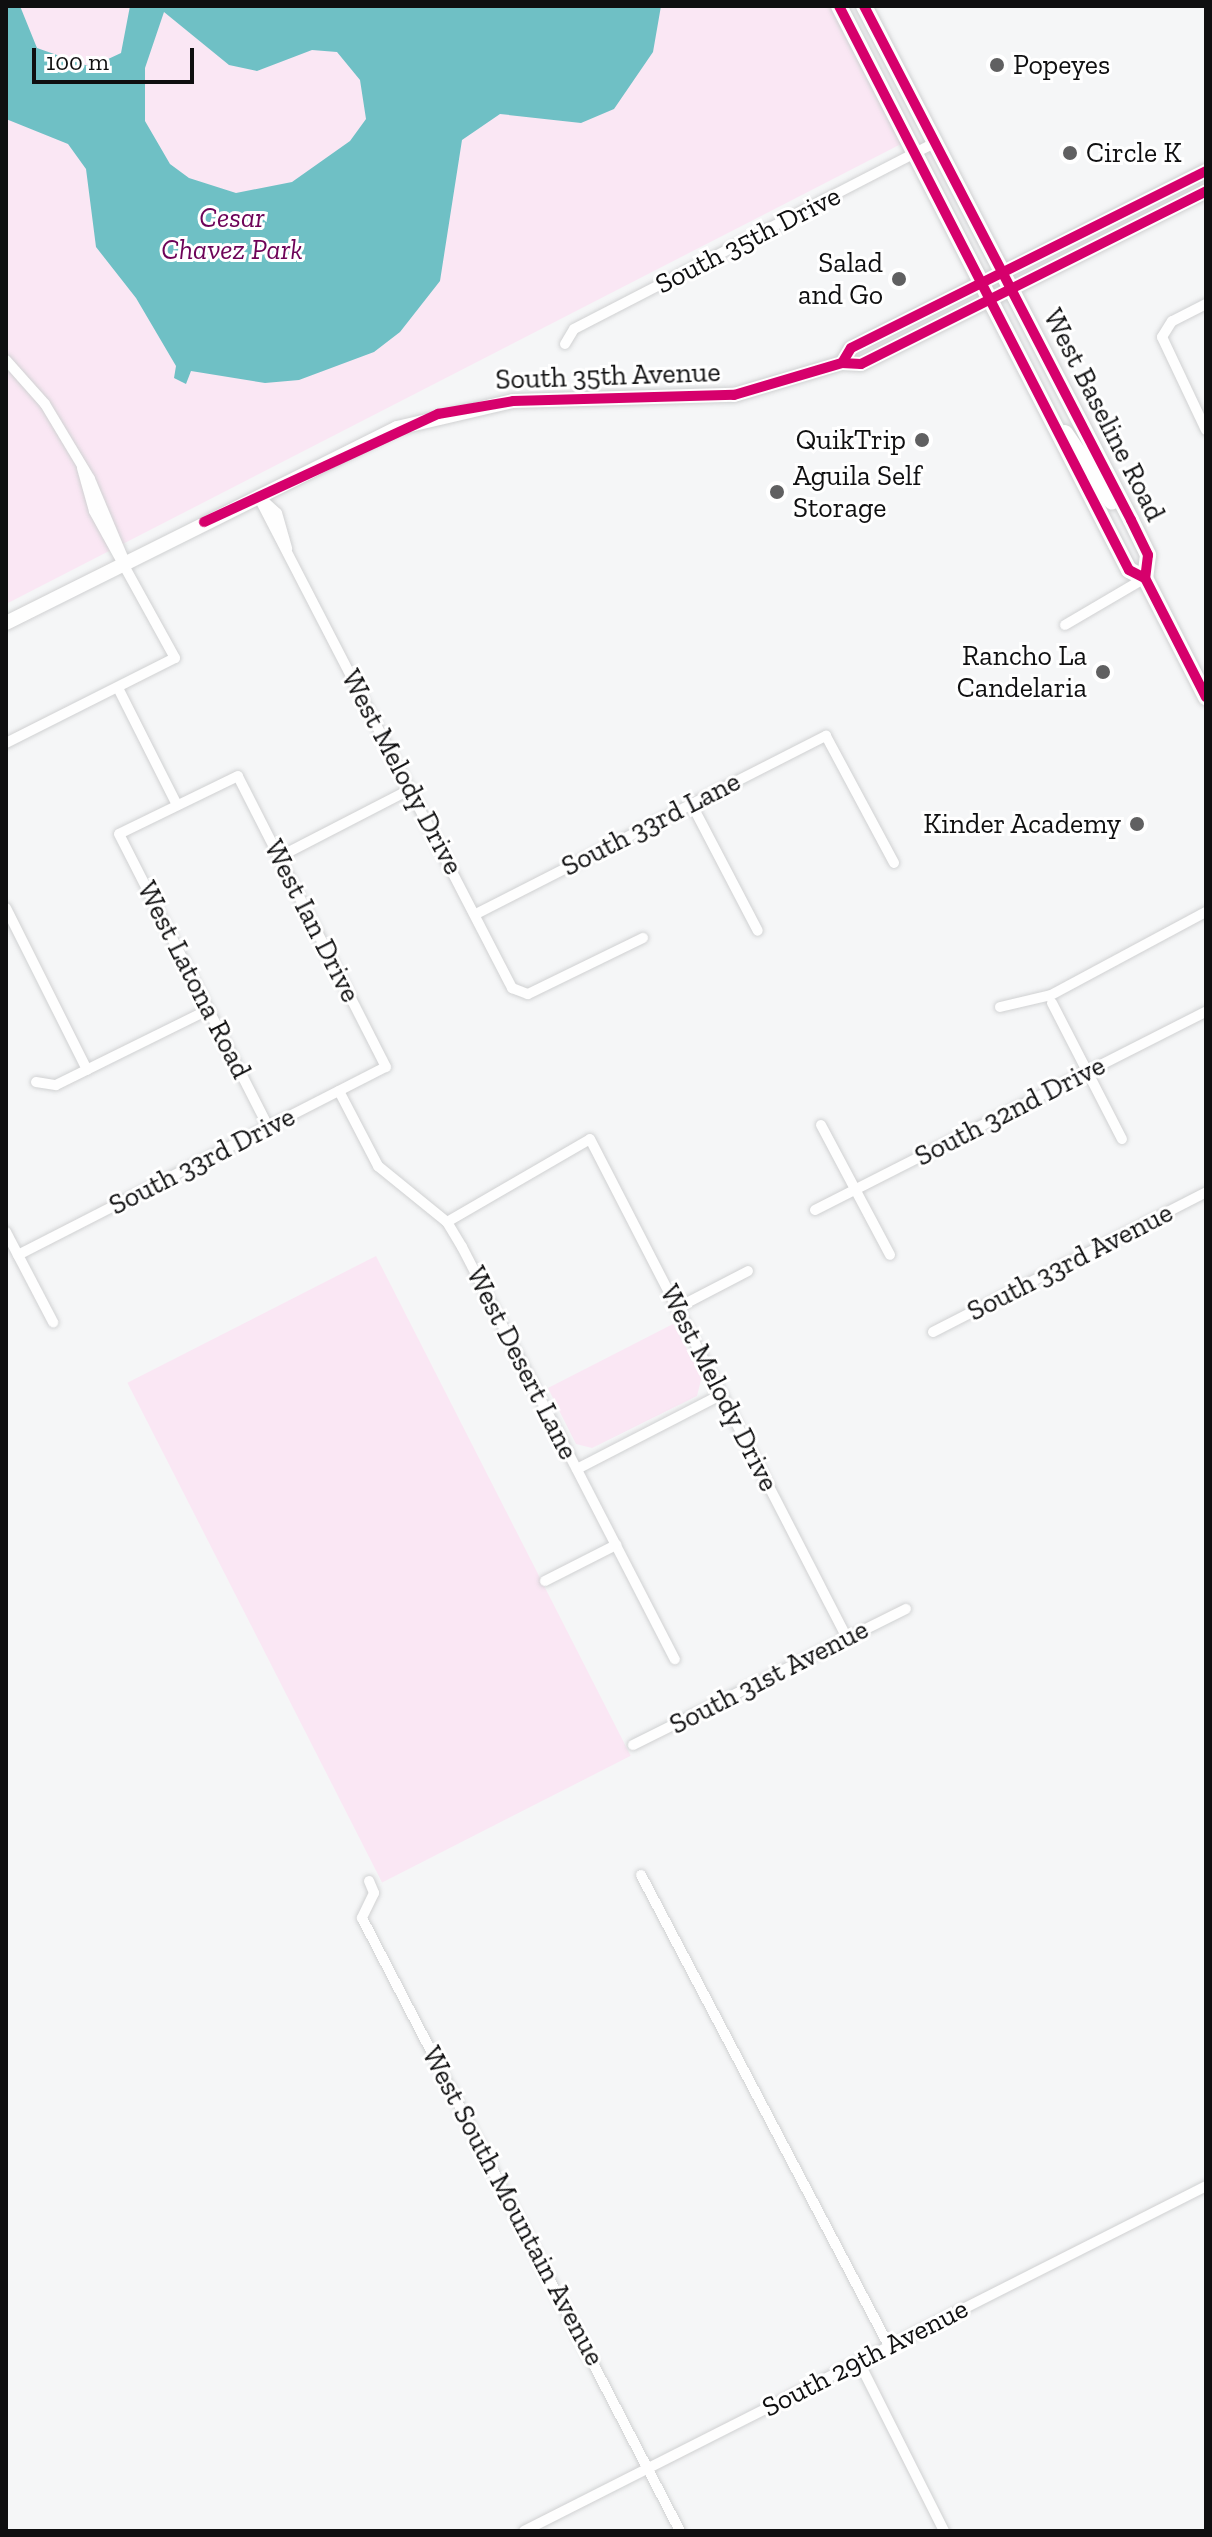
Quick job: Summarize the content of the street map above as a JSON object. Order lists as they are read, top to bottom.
{
  "streets": {
    "main road": ["South 35th Avenue", "West Baseline Road"],
    "street": [
      "South 35th Drive",
      "West Melody Drive",
      "South 33rd Lane",
      "West Ian Drive",
      "West Latona Road",
      "South 32nd Drive",
      "South 33rd Drive",
      "South 33rd Avenue",
      "West Desert Lane",
      "South 31st Avenue",
      "West South Mountain Avenue",
      "South 29th Avenue"
    ]
  },
  "crossings": [
    ["South 35th Drive", "West Baseline Road"],
    ["South 35th Avenue", "West Baseline Road"],
    ["South 35th Avenue", "West Melody Drive"],
    ["West Melody Drive", "South 33rd Lane"],
    ["West Melody Drive", "West Desert Lane"],
    ["West Melody Drive", "South 31st Avenue"],
    ["West Ian Drive", "West Latona Road"],
    ["West Ian Drive", "South 33rd Drive"],
    ["West Latona Road", "South 33rd Drive"],
    ["South 33rd Drive", "West Desert Lane"],
    ["West South Mountain Avenue", "South 29th Avenue"]
  ],
  "parks": ["Cesar Chavez Park"],
  "places": [
    "Popeyes",
    "Circle K",
    "Salad and Go",
    "QuikTrip",
    "Aguila Self Storage",
    "Rancho La Candelaria",
    "Kinder Academy"
  ],
  "scale_bar": "100 m"
}
